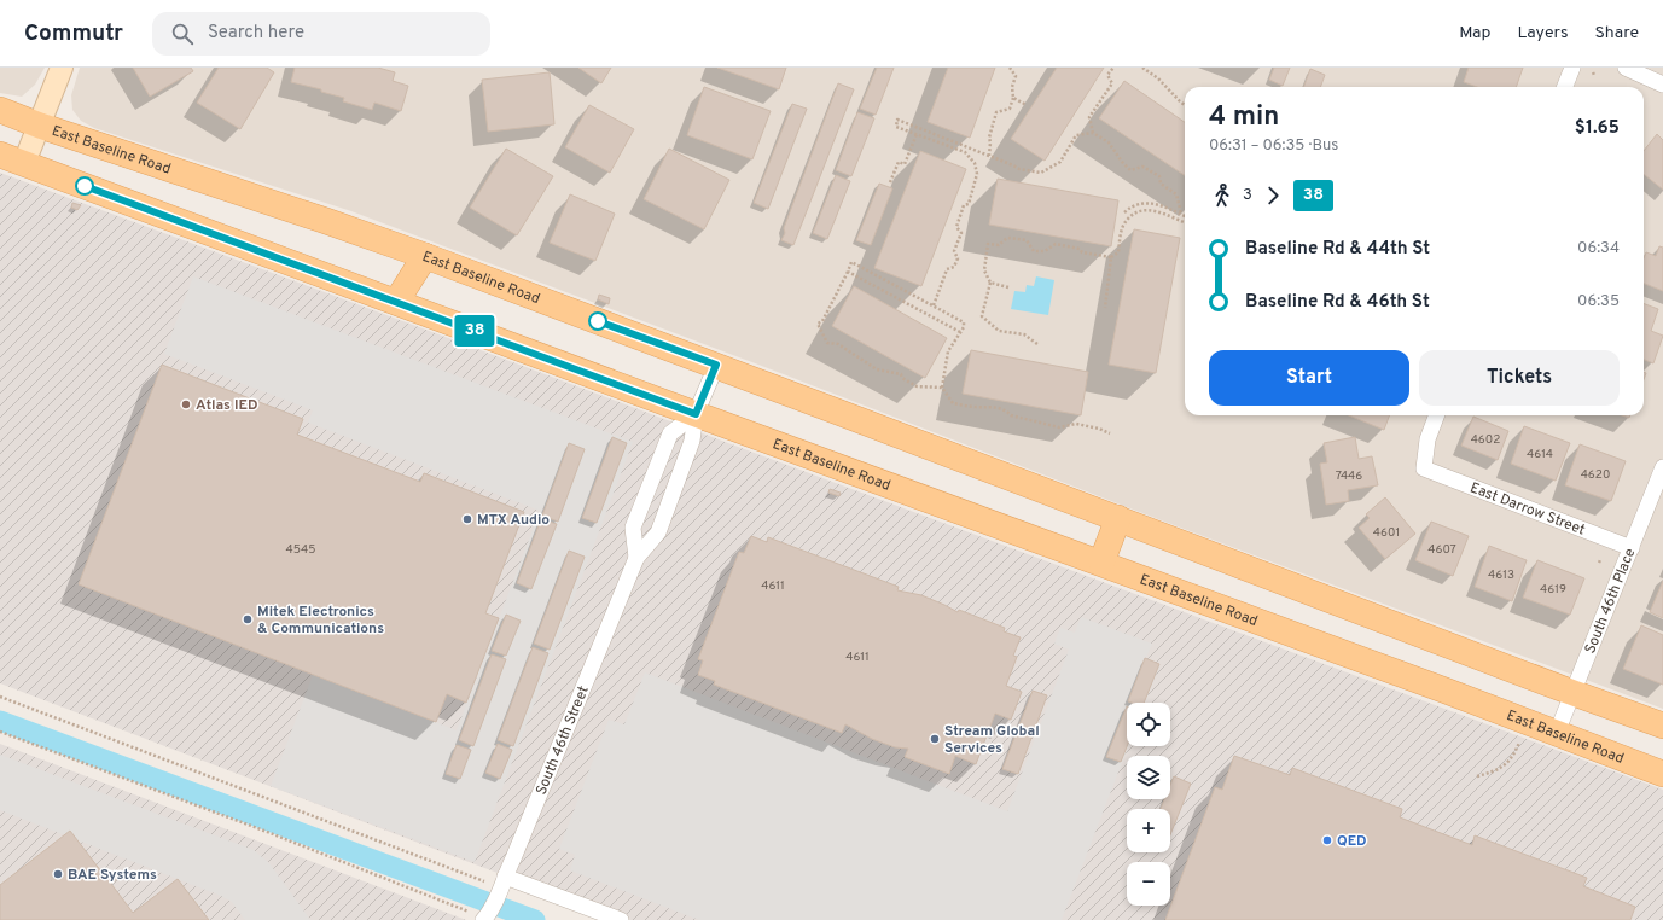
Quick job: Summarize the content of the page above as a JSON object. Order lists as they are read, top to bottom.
{
  "streets": {
    "main road": ["East Baseline Road"],
    "street": ["East Darrow Street", "South 46th Place", "South 46th Street"]
  },
  "crossings": [
    ["East Baseline Road", "South 46th Place"],
    ["East Baseline Road", "South 46th Street"],
    ["East Darrow Street", "South 46th Place"]
  ],
  "places": [
    "Atlas IED",
    "MTX Audio",
    "Mitek Electronics & Communications",
    "Stream Global Services",
    "QED",
    "BAE Systems"
  ],
  "lines": ["bus line 38"],
  "house_numbers": [
    "4602",
    "4614",
    "4620",
    "7446",
    "4601",
    "4545",
    "4607",
    "4613",
    "4611",
    "4619",
    "4611"
  ],
  "page": {
    "header": "Commutr",
    "search": "Search here",
    "nav": ["Map", "Layers", "Share"],
    "on_map": "38",
    "heading": ["4 min", "06:31 – 06:35 · Bus", "$1.65"],
    "legs": ["3", "38"],
    "list": [
      {
        "name": "Baseline Rd & 44th St",
        "value": "06:34"
      },
      {
        "name": "Baseline Rd & 46th St",
        "value": "06:35"
      }
    ],
    "buttons": ["Start", "Tickets"],
    "map_buttons": ["+", "−"]
  }
}
